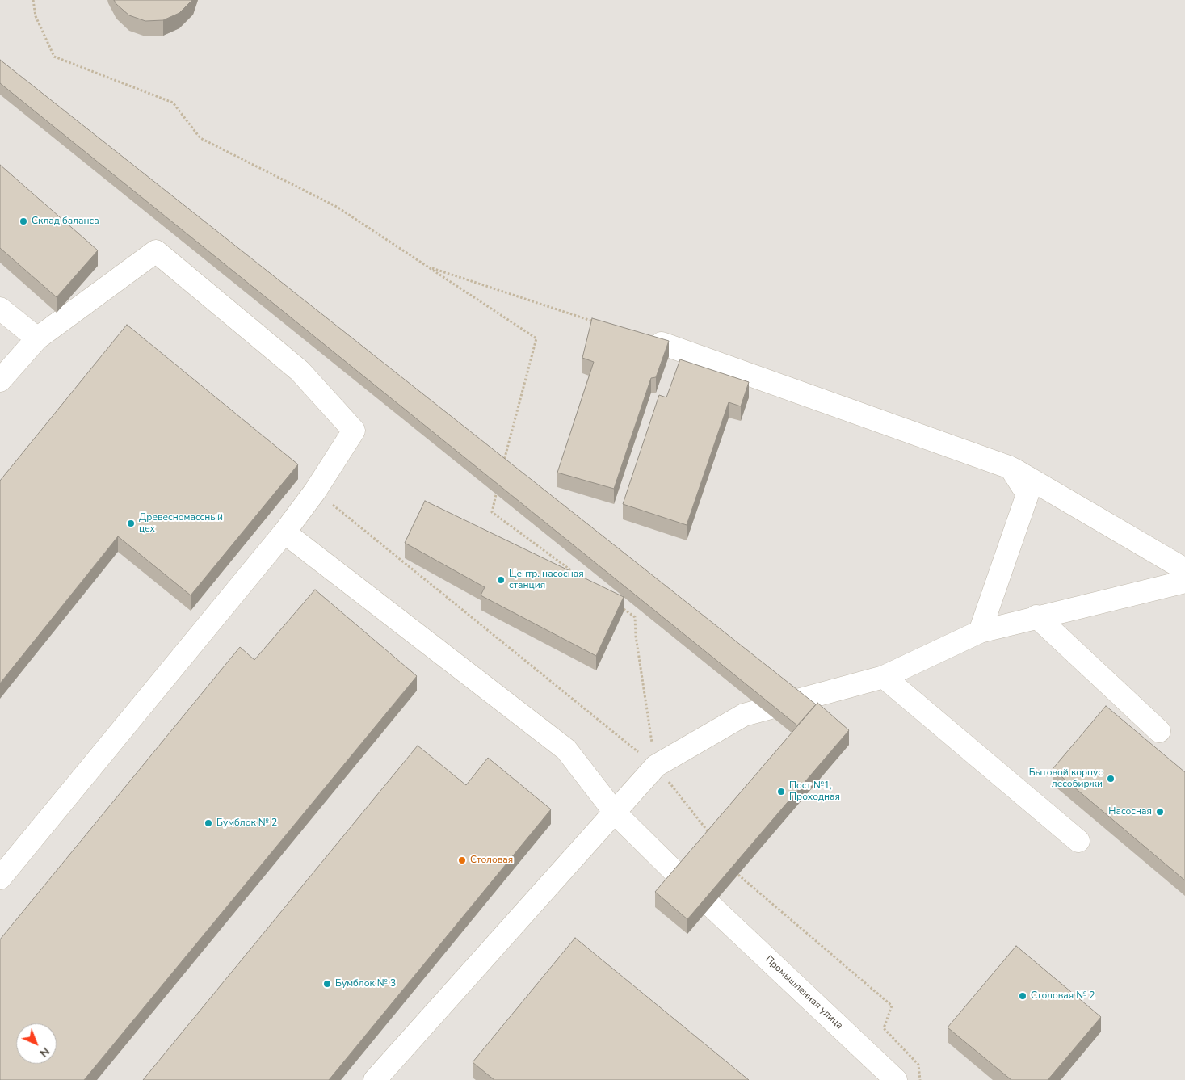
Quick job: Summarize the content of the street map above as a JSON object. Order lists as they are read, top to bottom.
{
  "streets": {
    "lane": ["Промышленная улица"]
  },
  "places": [
    "Склад баланса",
    "Древесномассный цех",
    "Центр. насосная станция",
    "Бытовой корпус лесобиржи",
    "Пост №1, Проходная",
    "Насосная",
    "Бумблок № 2",
    "Столовая",
    "Бумблок № 3",
    "Столовая № 2"
  ],
  "north": "bottom right"
}
